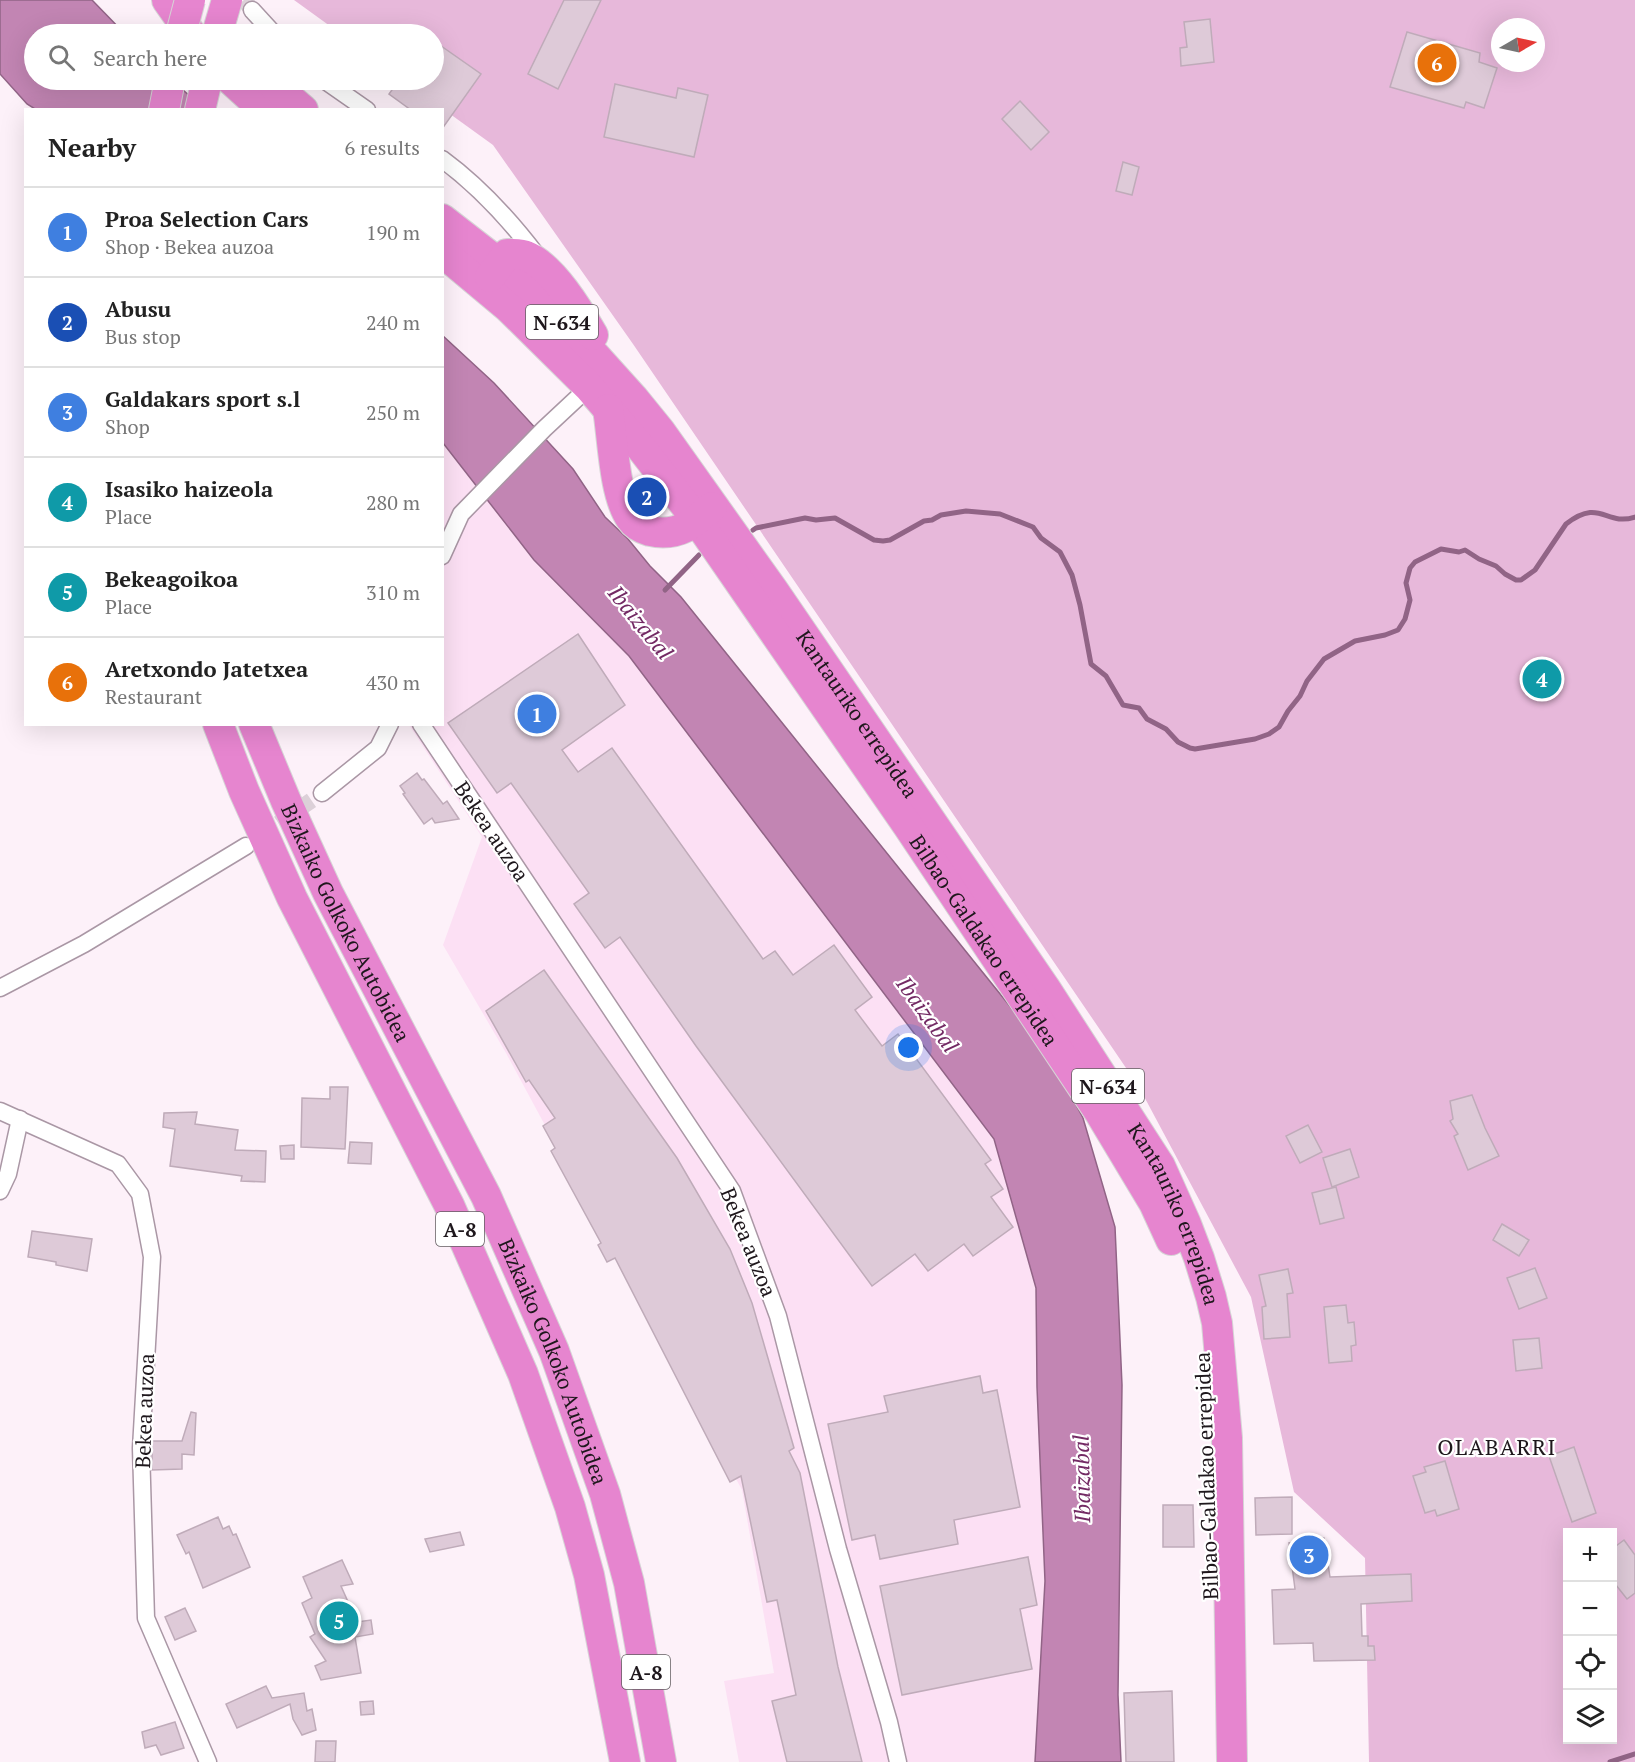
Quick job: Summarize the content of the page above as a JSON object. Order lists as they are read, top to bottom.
{
  "streets": {
    "highway": [
      "N-634",
      "Kantauriko errepidea",
      "Bizkaiko Golkoko Autobidea",
      "Bilbao-Galdakao errepidea",
      "A-8"
    ],
    "street": ["Bekea auzoa"]
  },
  "crossings": [
    ["N-634", "Kantauriko errepidea"],
    ["Kantauriko errepidea", "Bilbao-Galdakao errepidea"]
  ],
  "districts": ["OLABARRI"],
  "water": ["Ibaizabal"],
  "north": "right",
  "page": {
    "search": "Search here",
    "pins": [
      "6",
      "2",
      "4",
      "1",
      "3",
      "5"
    ],
    "heading": ["Nearby", "6 results"],
    "list": [
      {
        "mark": "1",
        "name": "Proa Selection Cars",
        "note": "Shop · Bekea auzoa",
        "value": "190 m"
      },
      {
        "mark": "2",
        "name": "Abusu",
        "note": "Bus stop",
        "value": "240 m"
      },
      {
        "mark": "3",
        "name": "Galdakars sport s.l",
        "note": "Shop",
        "value": "250 m"
      },
      {
        "mark": "4",
        "name": "Isasiko haizeola",
        "note": "Place",
        "value": "280 m"
      },
      {
        "mark": "5",
        "name": "Bekeagoikoa",
        "note": "Place",
        "value": "310 m"
      },
      {
        "mark": "6",
        "name": "Aretxondo Jatetxea",
        "note": "Restaurant",
        "value": "430 m"
      }
    ],
    "map_buttons": ["+", "−"]
  }
}
